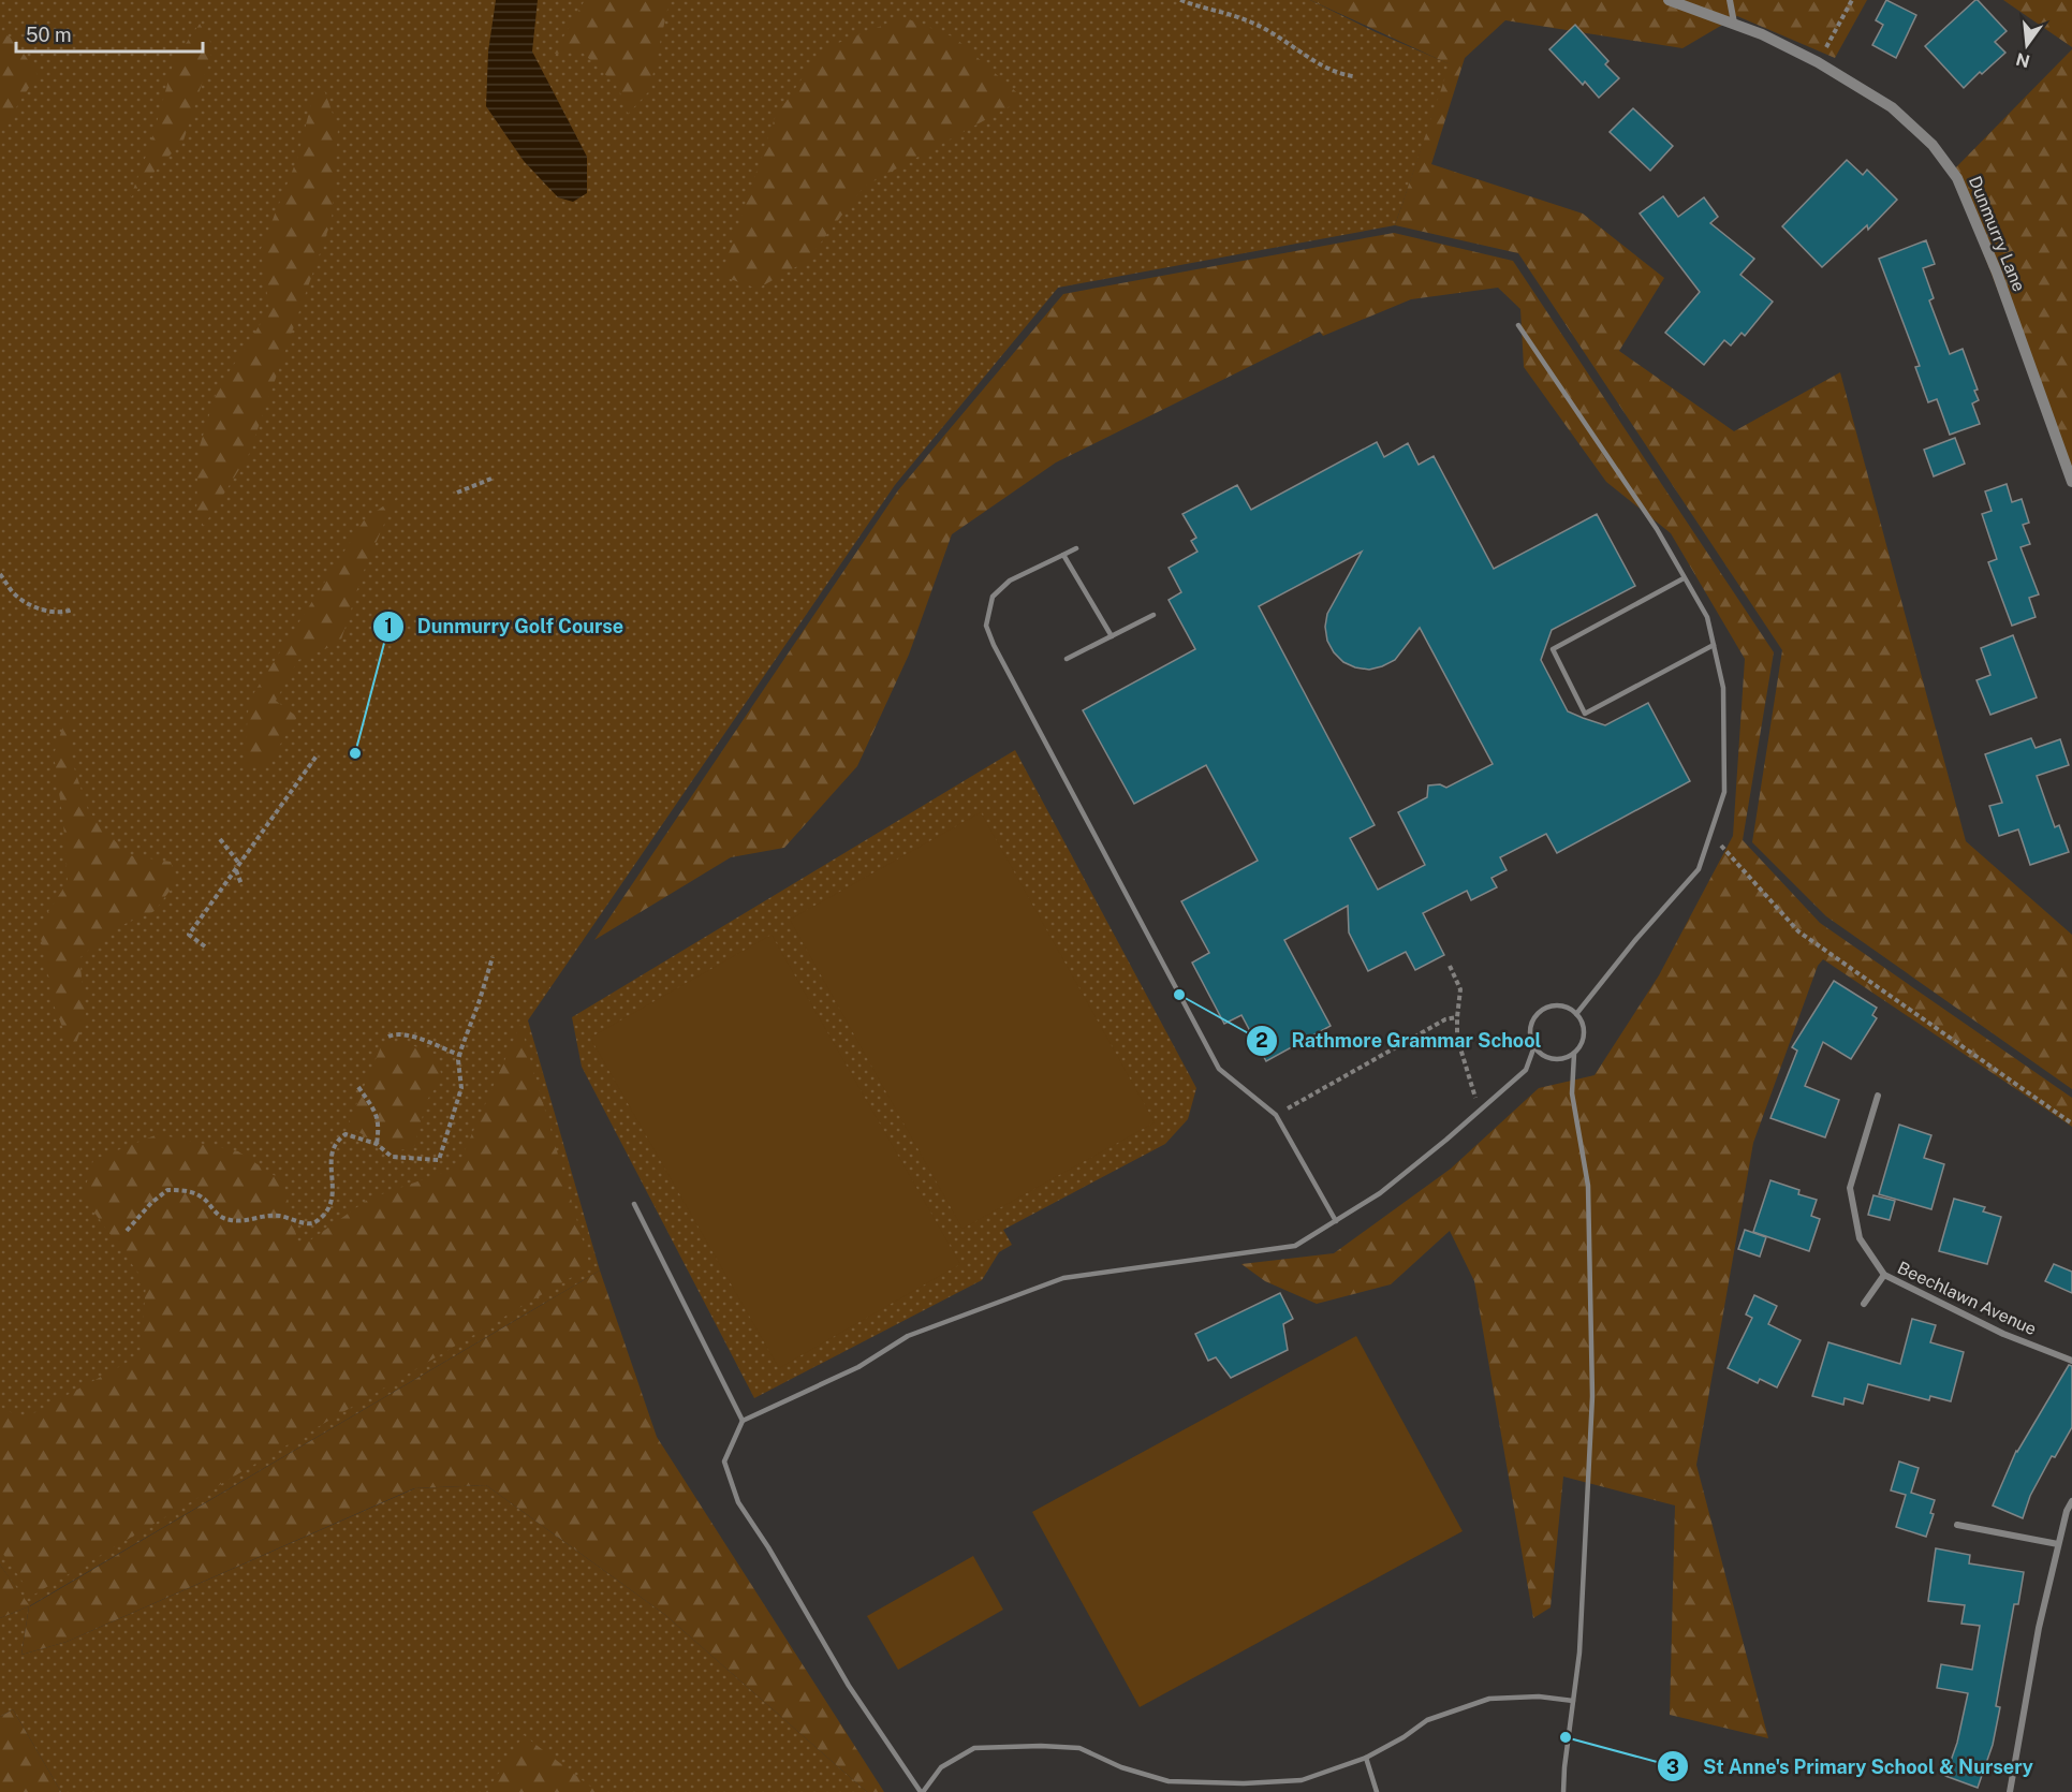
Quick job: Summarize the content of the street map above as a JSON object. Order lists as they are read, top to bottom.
{
  "streets": {
    "street": ["Dunmurry Lane", "Beechlawn Avenue"]
  },
  "places": ["Dunmurry Golf Course", "Rathmore Grammar School", "St Anne's Primary School & Nursery"],
  "scale_bar": "50 m",
  "north": "bottom"
}
